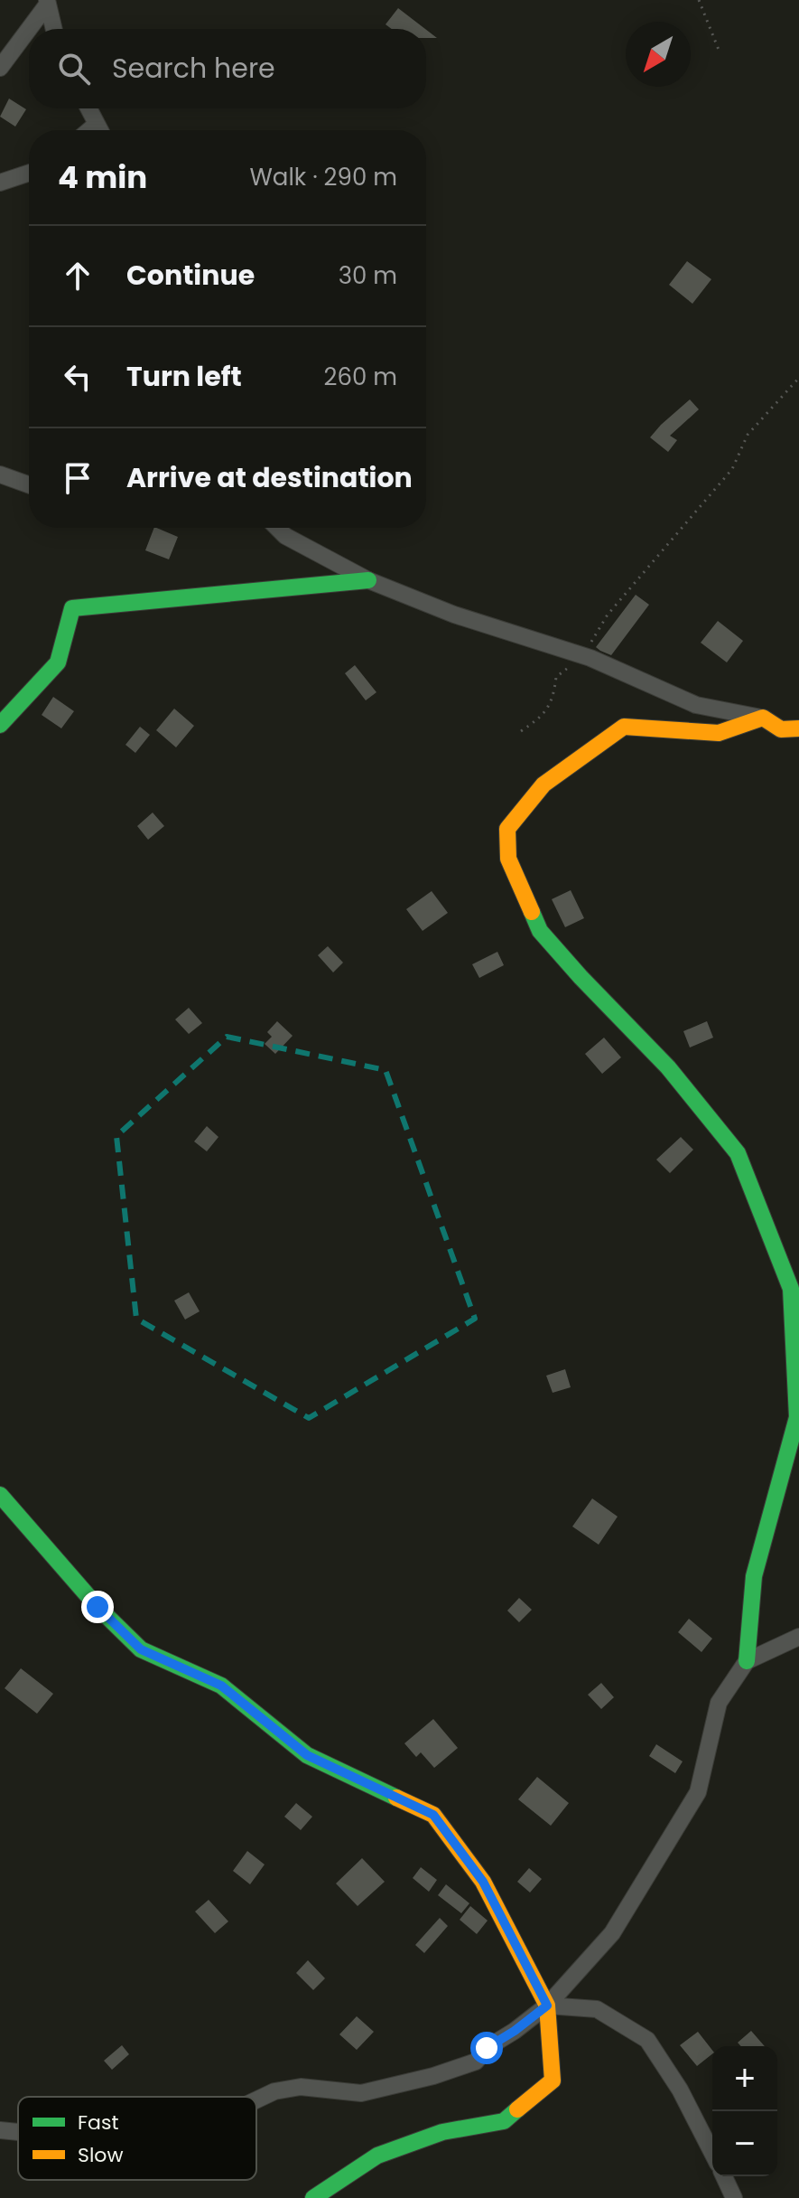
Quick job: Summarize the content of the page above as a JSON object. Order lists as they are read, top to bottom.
{
  "legend": ["Fast", "Slow"],
  "north": "bottom left",
  "page": {
    "search": "Search here",
    "heading": ["4 min", "Walk · 290 m"],
    "list": [
      ["Continue", "30 m"],
      ["Turn left", "260 m"],
      "Arrive at destination"
    ],
    "map_buttons": ["+", "−"]
  }
}
